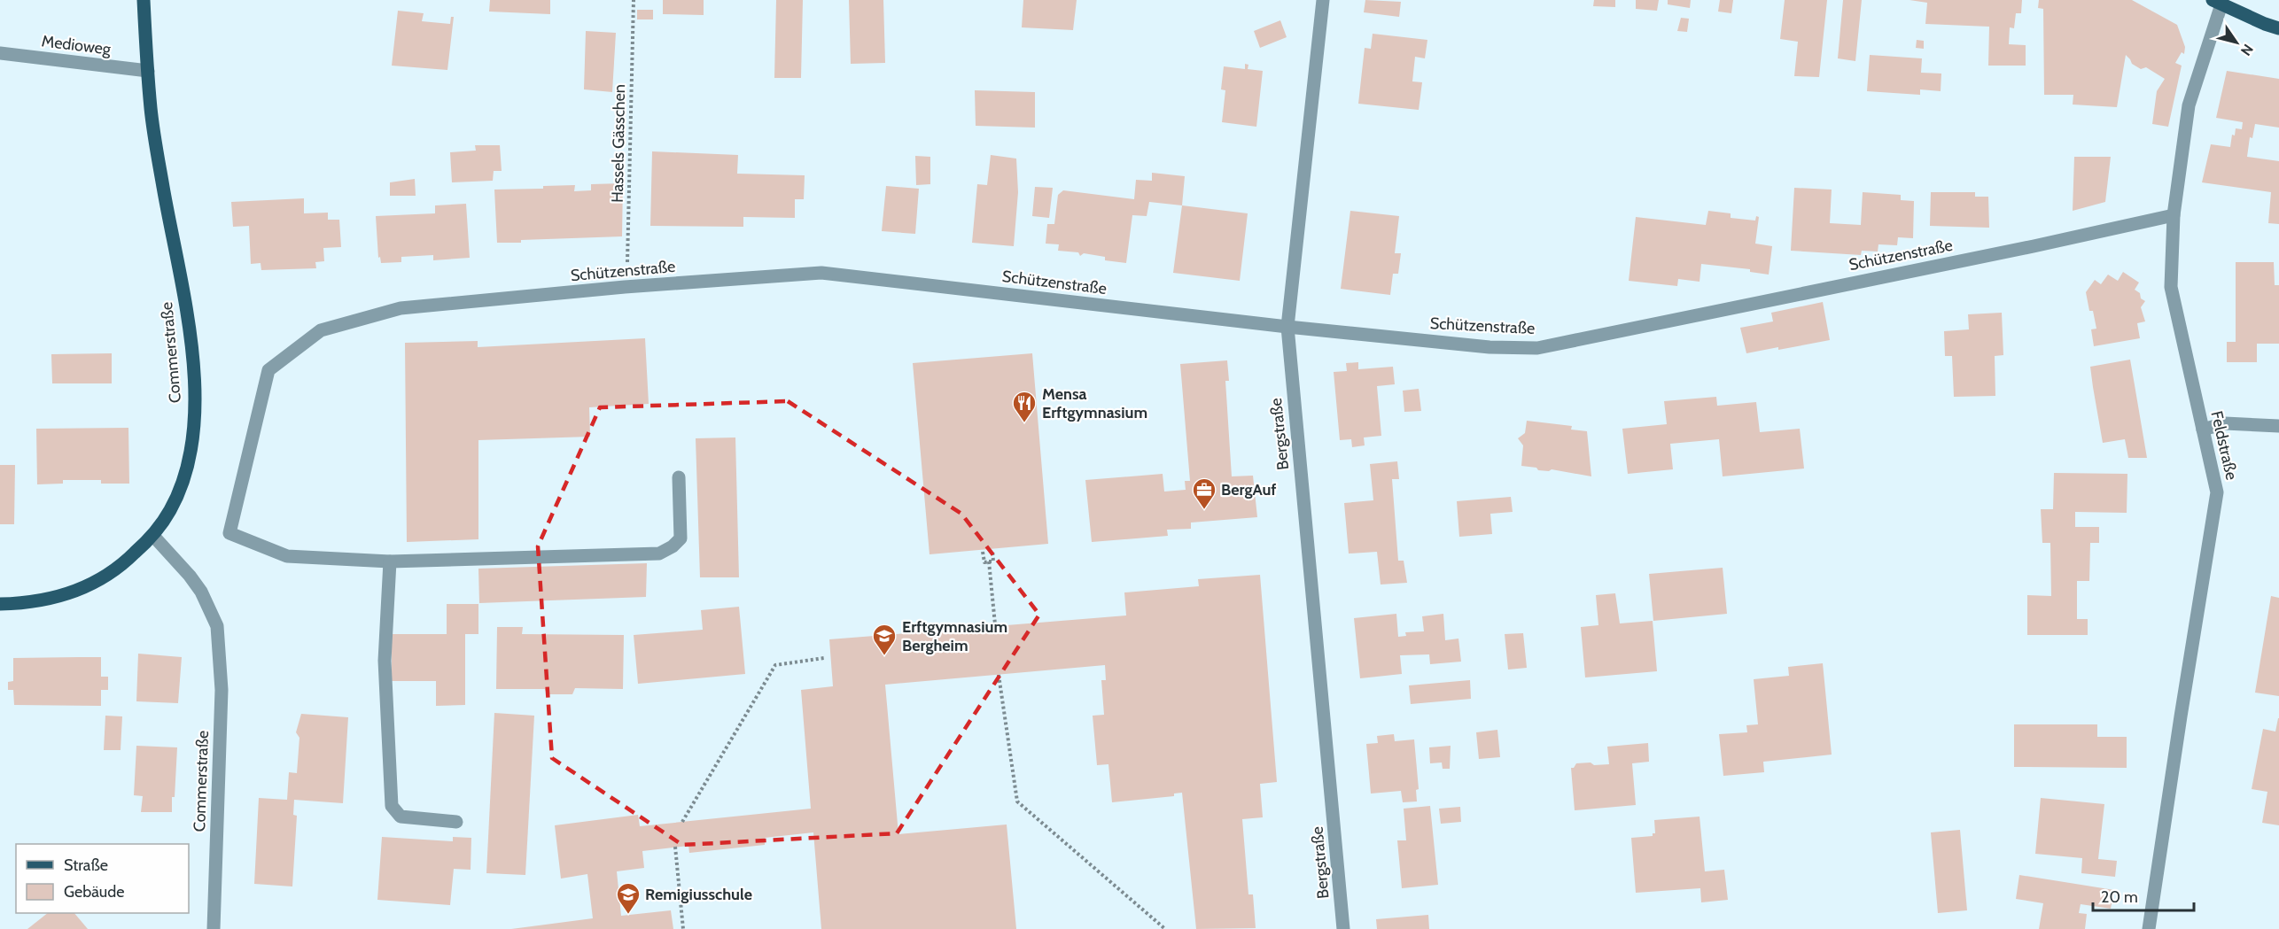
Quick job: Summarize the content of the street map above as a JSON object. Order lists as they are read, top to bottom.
{
  "streets": {
    "main road": ["Commerstraße"],
    "street": [
      "Medioweg",
      "Schützenstraße",
      "Bergstraße",
      "Feldstraße"
    ],
    "path": ["Hassels Gässchen"]
  },
  "crossings": [
    ["Medioweg", "Commerstraße"],
    ["Hassels Gässchen", "Schützenstraße"],
    ["Schützenstraße", "Bergstraße"],
    ["Schützenstraße", "Feldstraße"]
  ],
  "places": {
    "restaurant": ["Mensa Erftgymnasium"],
    "office": ["BergAuf"],
    "school or university": ["Erftgymnasium Bergheim", "Remigiusschule"]
  },
  "legend": ["Straße", "Gebäude"],
  "scale_bar": "20 m",
  "north": "bottom right"
}
